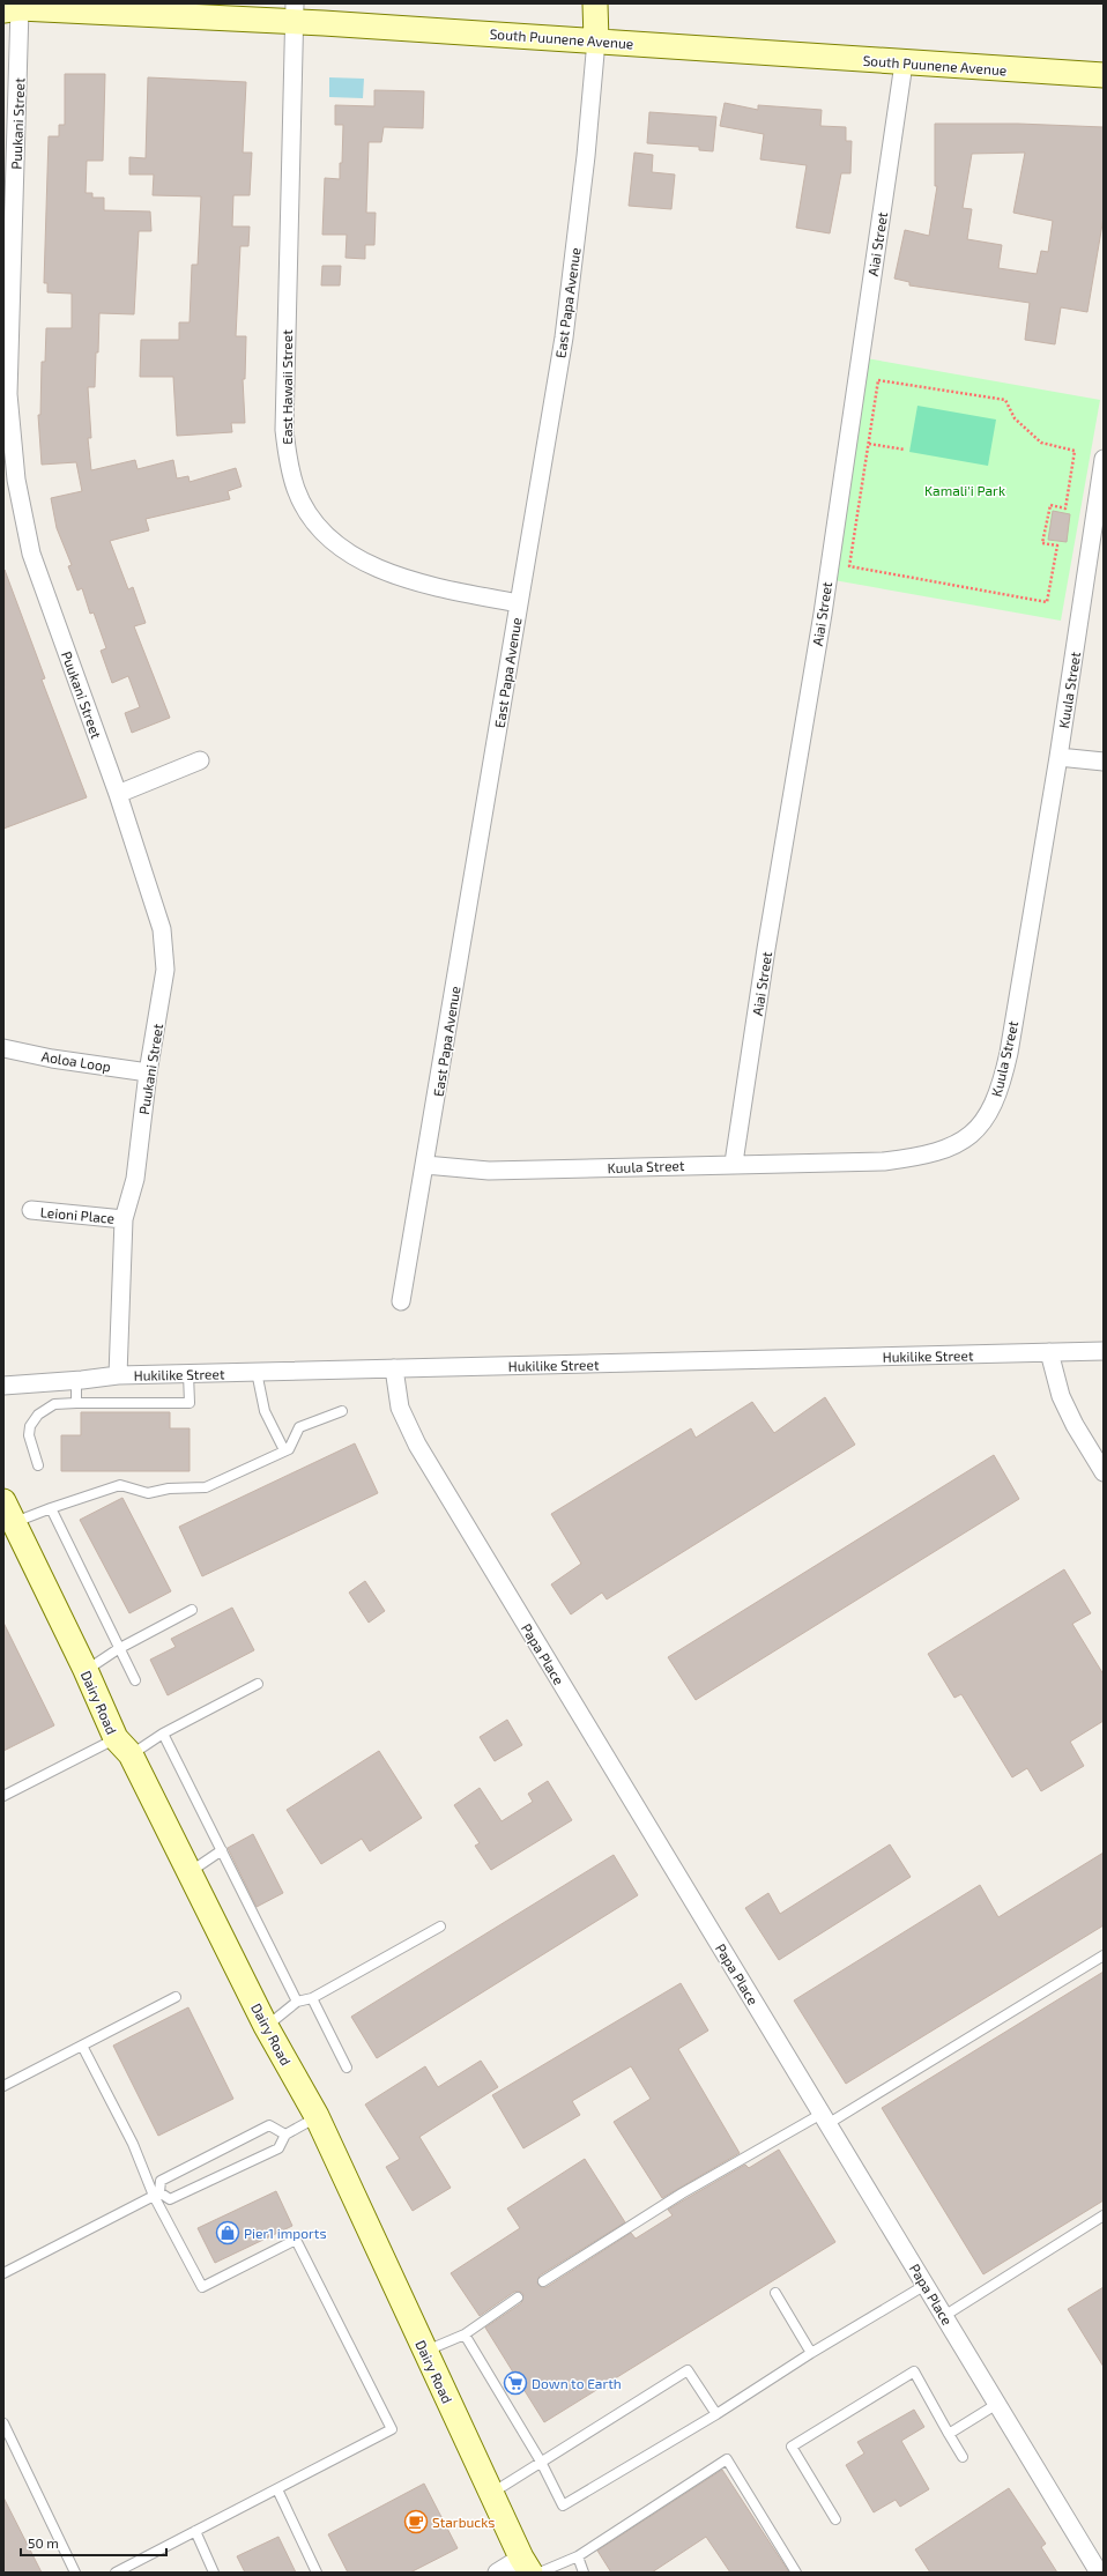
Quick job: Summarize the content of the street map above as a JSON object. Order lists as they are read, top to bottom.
{
  "streets": {
    "main road": ["South Puunene Avenue", "Dairy Road"],
    "street": [
      "Puukani Street",
      "Aiai Street",
      "East Papa Avenue",
      "East Hawaii Street",
      "Kuula Street",
      "Aoloa Loop",
      "Leioni Place",
      "Hukilike Street",
      "Papa Place"
    ]
  },
  "crossings": [
    ["South Puunene Avenue", "Puukani Street"],
    ["South Puunene Avenue", "Aiai Street"],
    ["South Puunene Avenue", "East Papa Avenue"],
    ["South Puunene Avenue", "East Hawaii Street"],
    ["Puukani Street", "Aoloa Loop"],
    ["Puukani Street", "Leioni Place"],
    ["Puukani Street", "Hukilike Street"],
    ["Aiai Street", "Kuula Street"],
    ["East Papa Avenue", "East Hawaii Street"],
    ["East Papa Avenue", "Kuula Street"],
    ["Hukilike Street", "Papa Place"]
  ],
  "parks": ["Kamali'i Park"],
  "places": {
    "shop": ["Pier1 imports"],
    "supermarket": ["Down to Earth"],
    "cafe": ["Starbucks"]
  },
  "scale_bar": "50 m"
}
